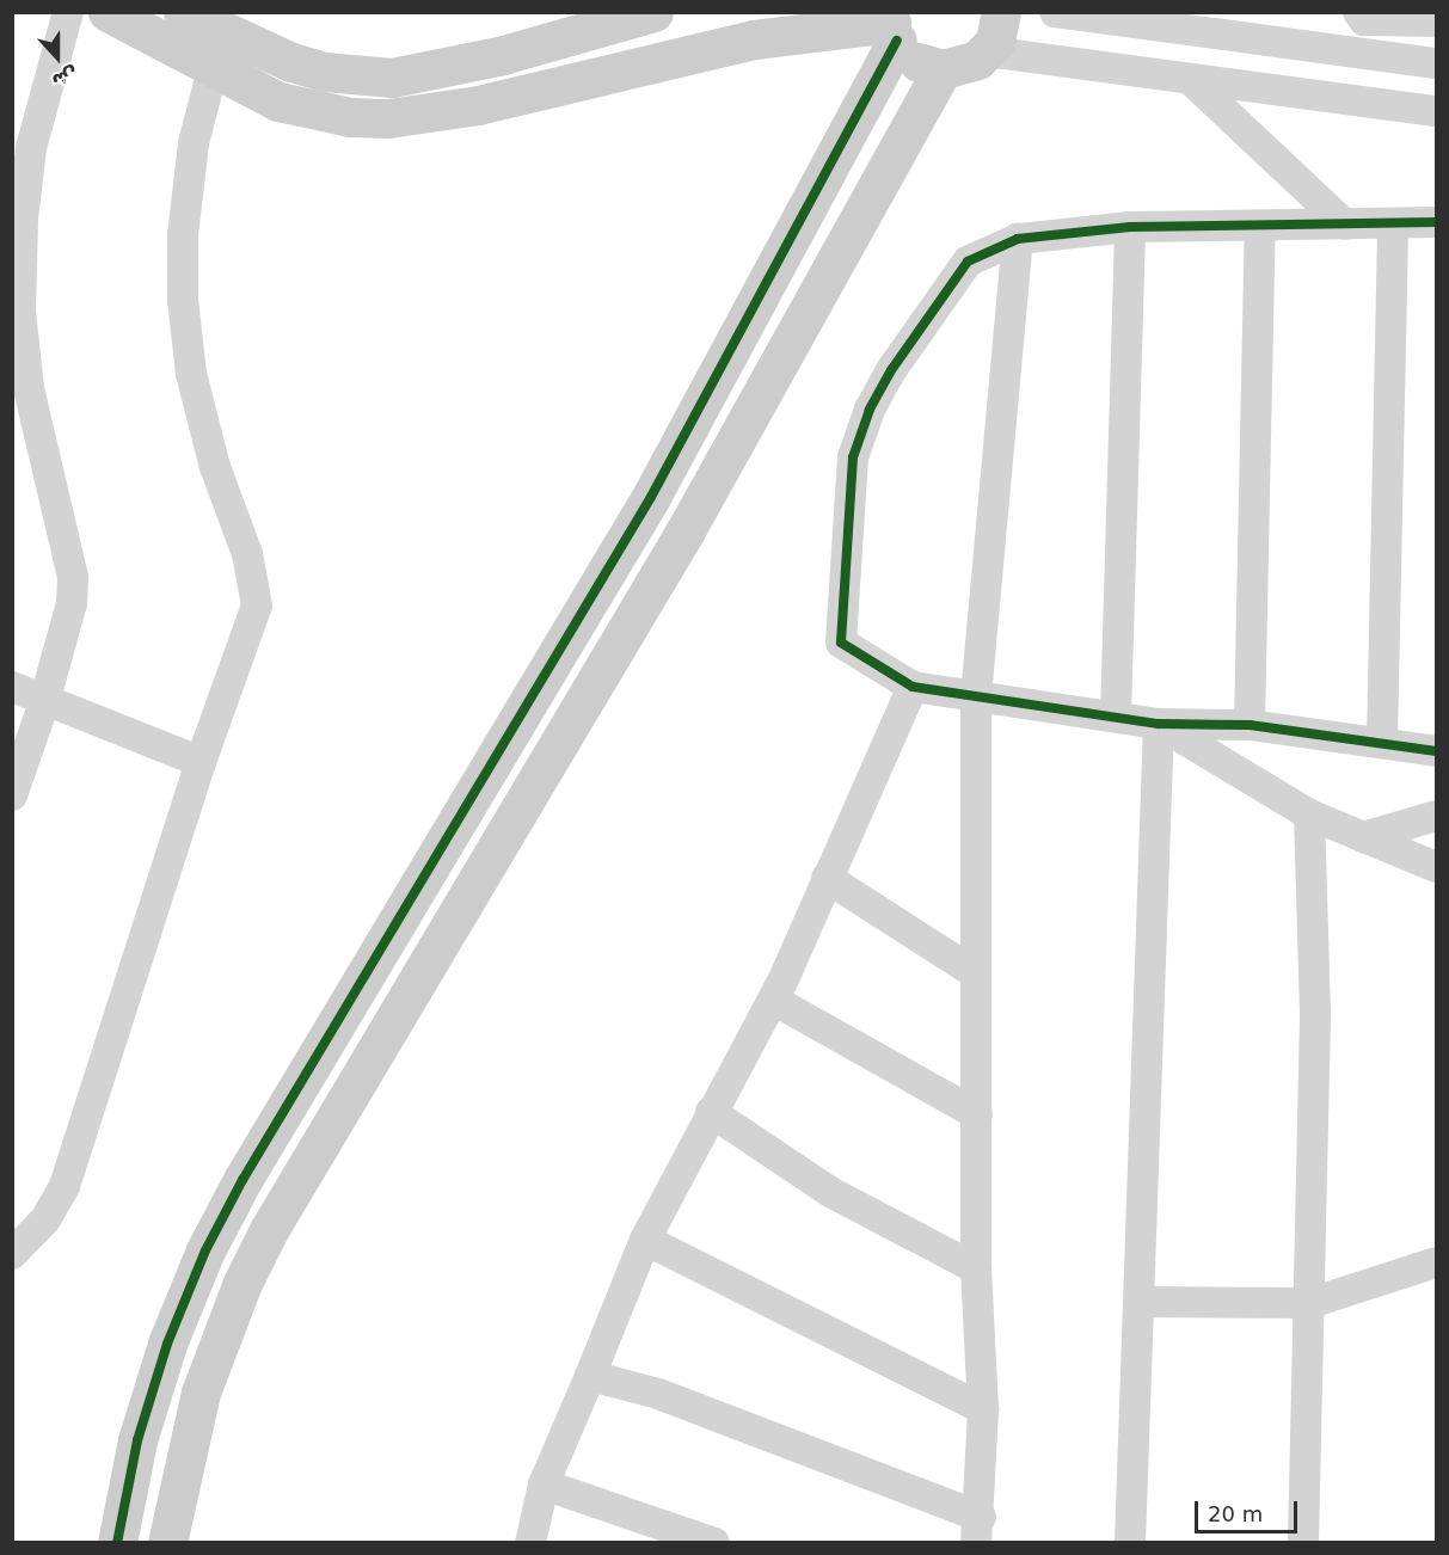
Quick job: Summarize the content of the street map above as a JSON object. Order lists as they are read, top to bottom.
{
  "scale_bar": "20 m",
  "north": "bottom"
}
